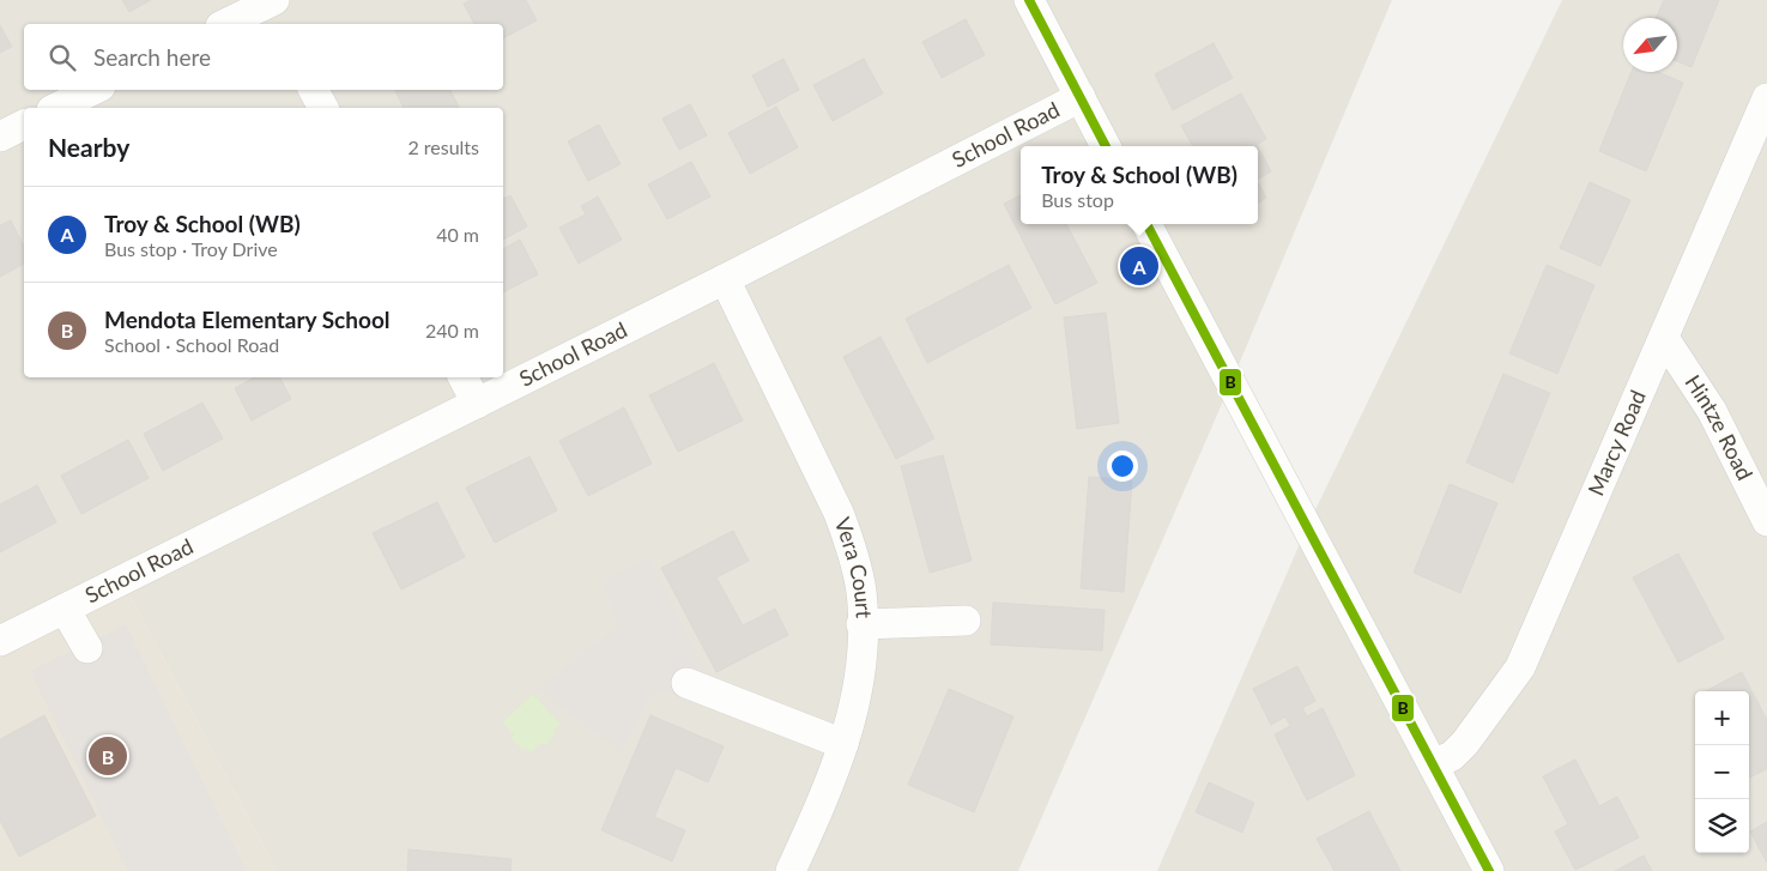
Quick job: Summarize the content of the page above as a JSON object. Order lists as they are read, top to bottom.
{
  "streets": {
    "street": [
      "School Road",
      "Hintze Road",
      "Marcy Road",
      "Vera Court"
    ]
  },
  "crossings": [
    ["School Road", "Vera Court"],
    ["Hintze Road", "Marcy Road"]
  ],
  "lines": ["transit line B"],
  "north": "bottom left",
  "page": {
    "search": "Search here",
    "heading": ["Nearby", "2 results"],
    "popup": ["Troy & School (WB)", "Bus stop"],
    "list": [
      {
        "mark": "A",
        "name": "Troy & School (WB)",
        "note": "Bus stop · Troy Drive",
        "value": "40 m"
      },
      {
        "mark": "B",
        "name": "Mendota Elementary School",
        "note": "School · School Road",
        "value": "240 m"
      }
    ],
    "pins": ["A", "B"],
    "map_buttons": ["+", "−"]
  }
}
